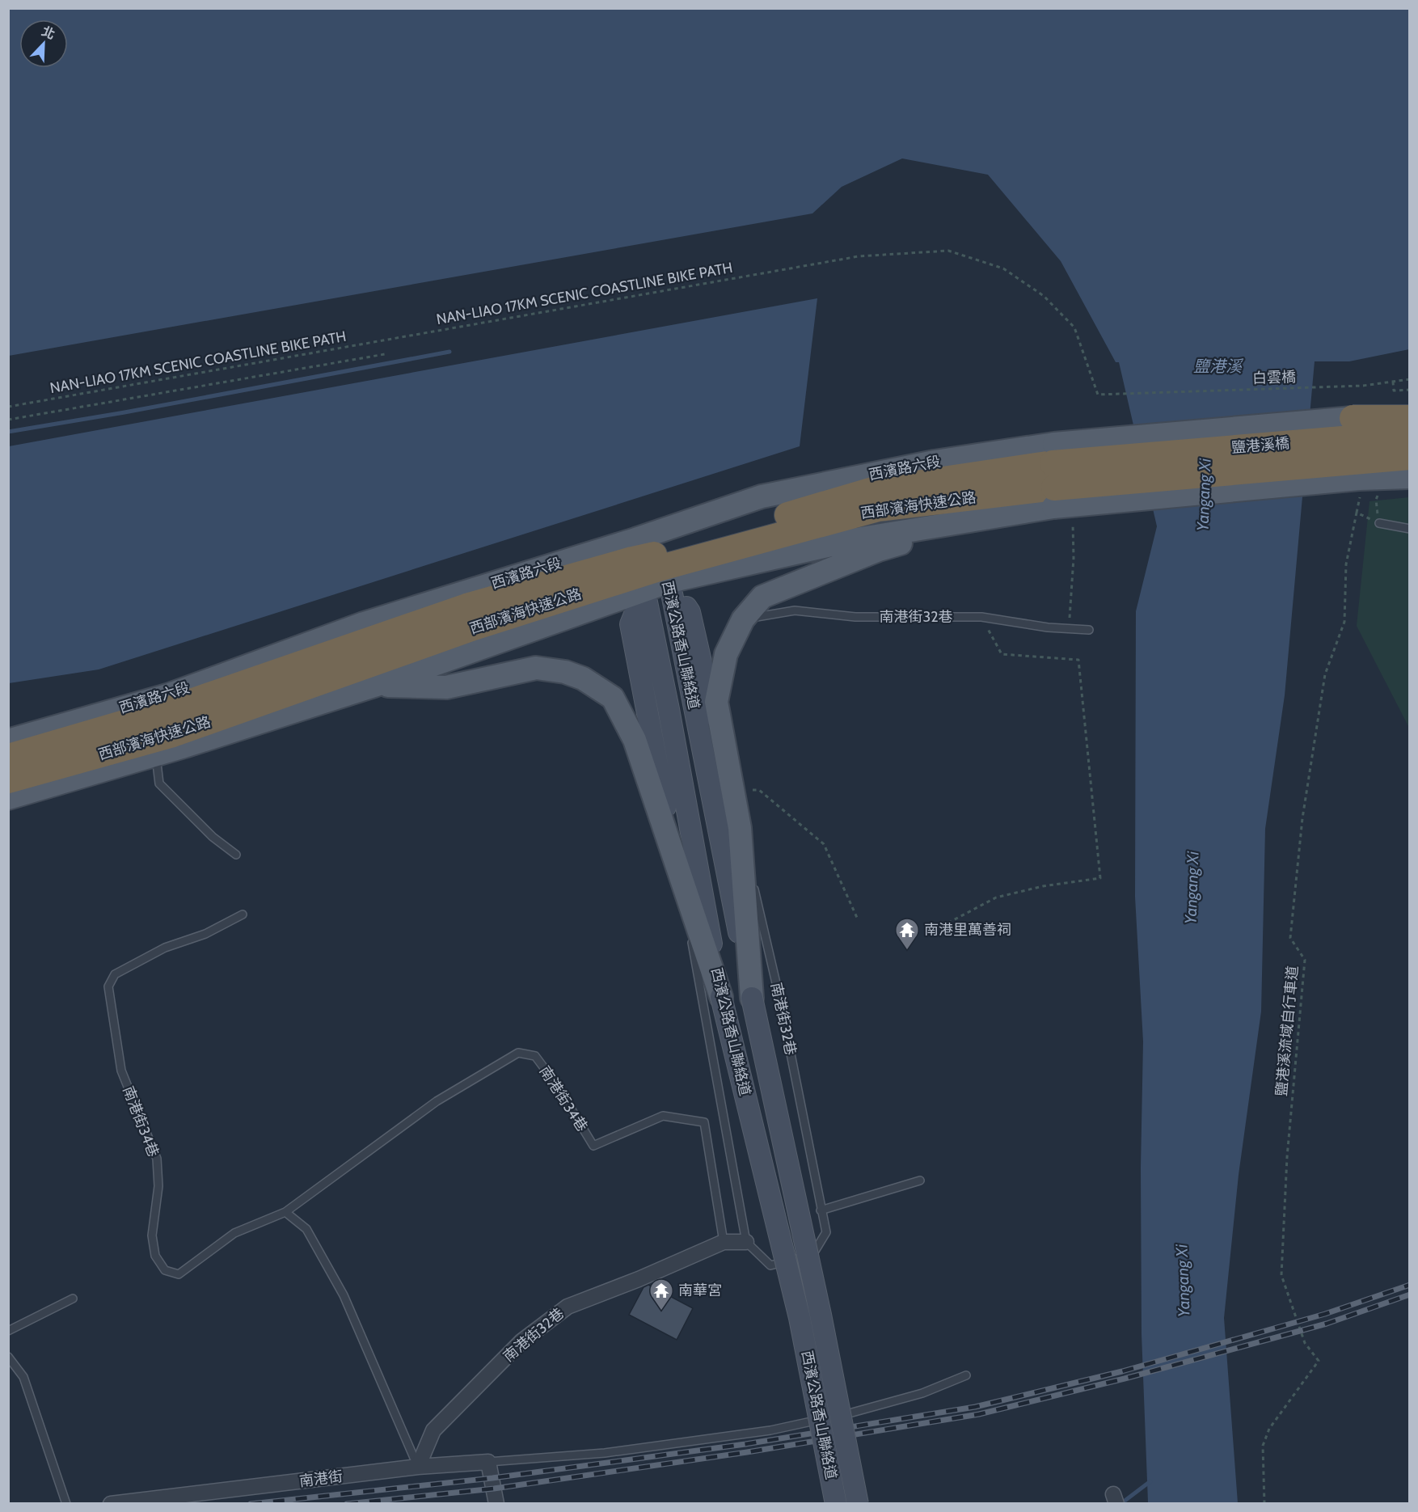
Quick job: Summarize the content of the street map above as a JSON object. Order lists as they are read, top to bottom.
{
  "streets": {
    "highway": ["鹽港溪橋", "西部濱海快速公路"],
    "main road": ["西濱路六段"],
    "street": ["南港街32巷", "西濱公路香山聯絡道", "南港街"],
    "lane": ["南港街34巷"],
    "path": ["NAN-LIAO 17KM SCENIC COASTLINE BIKE PATH", "白雲橋", "鹽港溪流域自行車道"]
  },
  "crossings": [
    ["NAN-LIAO 17KM SCENIC COASTLINE BIKE PATH", "白雲橋"],
    ["鹽港溪橋", "西濱路六段"],
    ["鹽港溪橋", "西部濱海快速公路"],
    ["西濱路六段", "西部濱海快速公路"],
    ["西濱路六段", "西濱公路香山聯絡道"],
    ["西部濱海快速公路", "西濱公路香山聯絡道"],
    ["南港街32巷", "南港街34巷"],
    ["南港街32巷", "南港街"]
  ],
  "water": ["鹽港溪", "Yangang Xi"],
  "places": {
    "temple": ["南港里萬善祠", "南華宮"]
  },
  "north": "top right"
}
